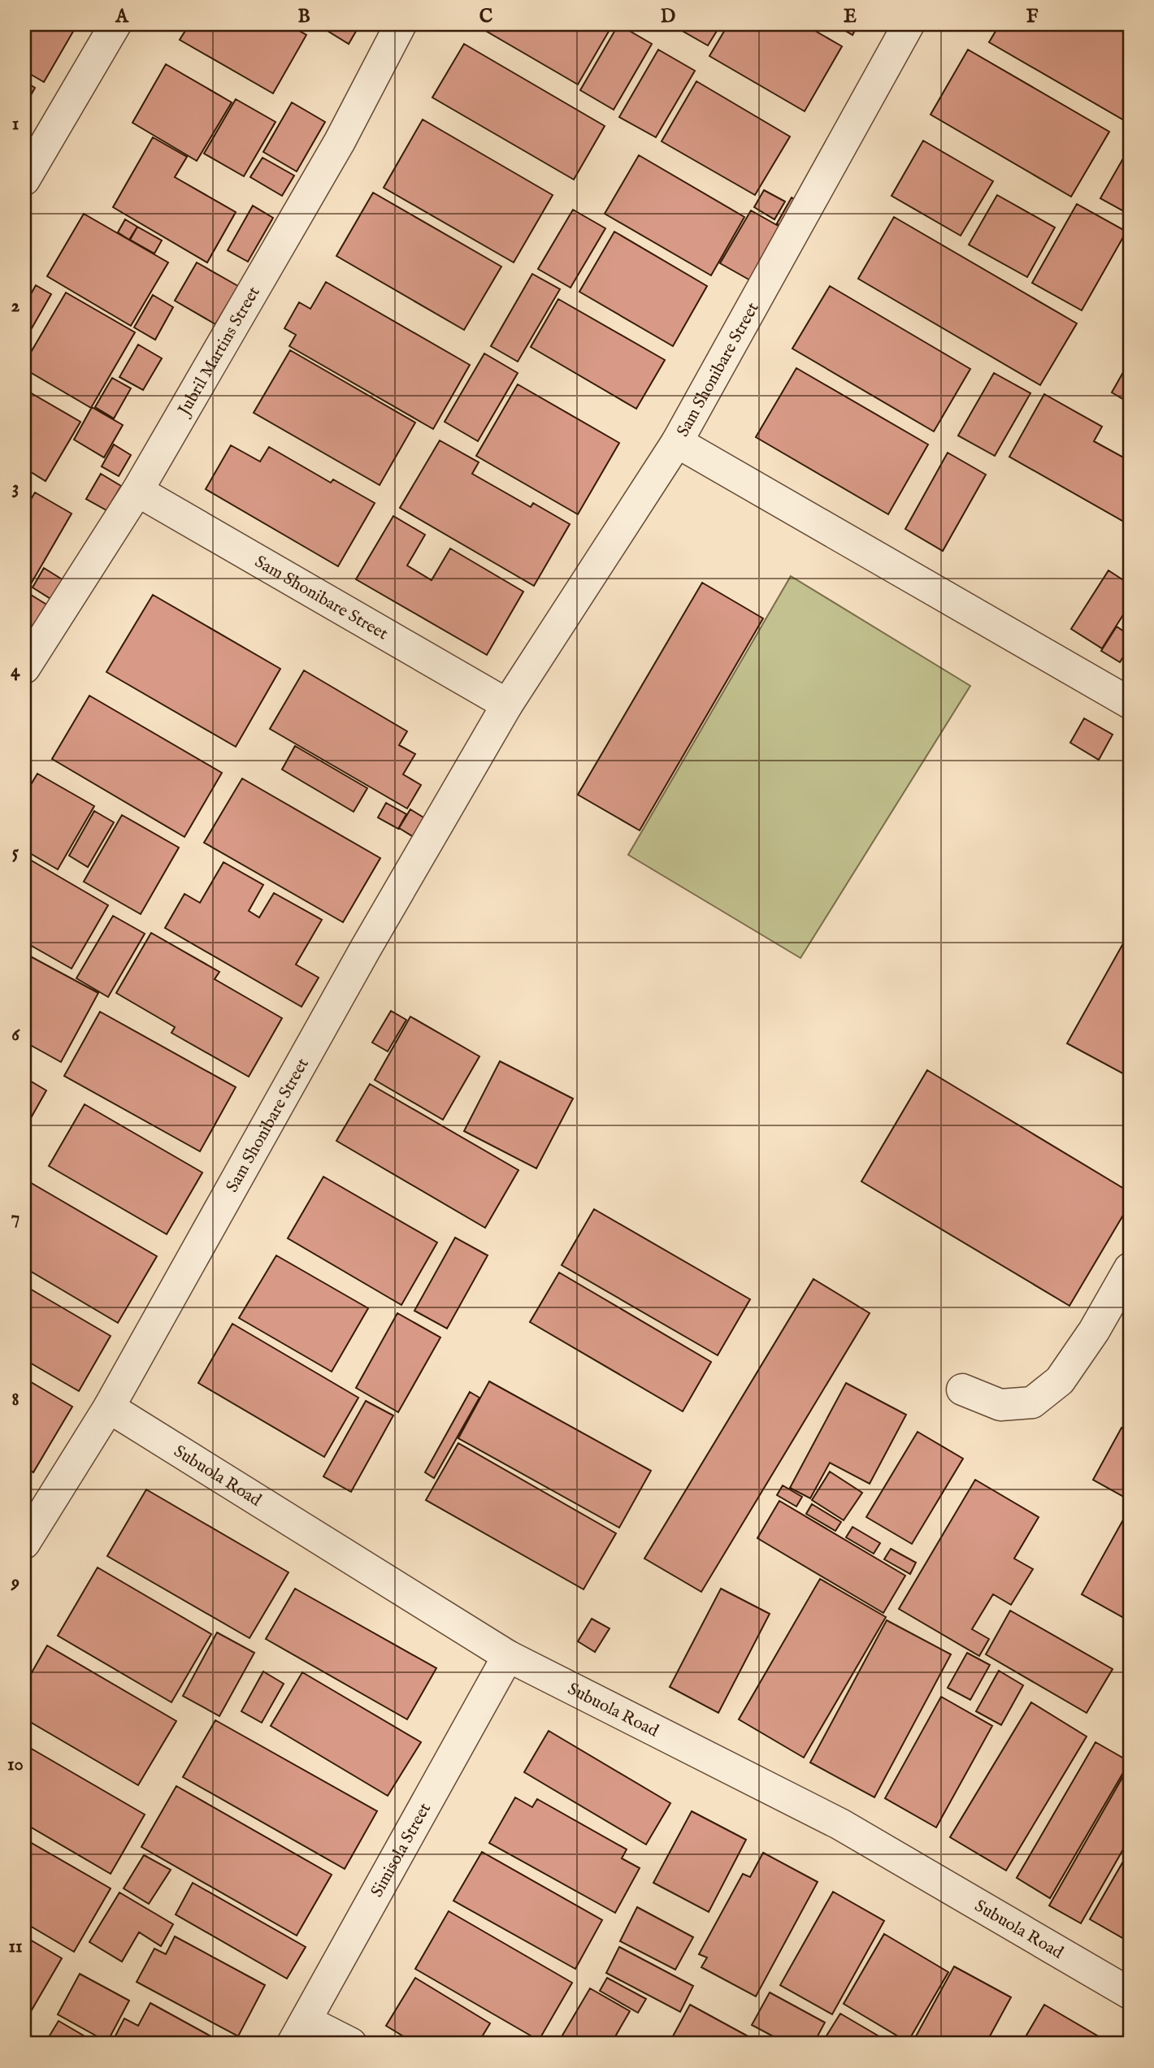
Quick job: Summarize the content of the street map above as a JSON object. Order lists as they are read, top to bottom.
{
  "streets": {
    "street": [
      "Jubril Martins Street",
      "Sam Shonibare Street",
      "Subuola Road",
      "Simisola Street"
    ]
  },
  "crossings": [
    ["Jubril Martins Street", "Sam Shonibare Street"],
    ["Sam Shonibare Street", "Subuola Road"],
    ["Subuola Road", "Simisola Street"]
  ],
  "grid": {
    "columns": [
      "A",
      "B",
      "C",
      "D",
      "E",
      "F"
    ],
    "rows": [
      "1",
      "2",
      "3",
      "4",
      "5",
      "6",
      "7",
      "8",
      "9",
      "10",
      "11"
    ]
  }
}
